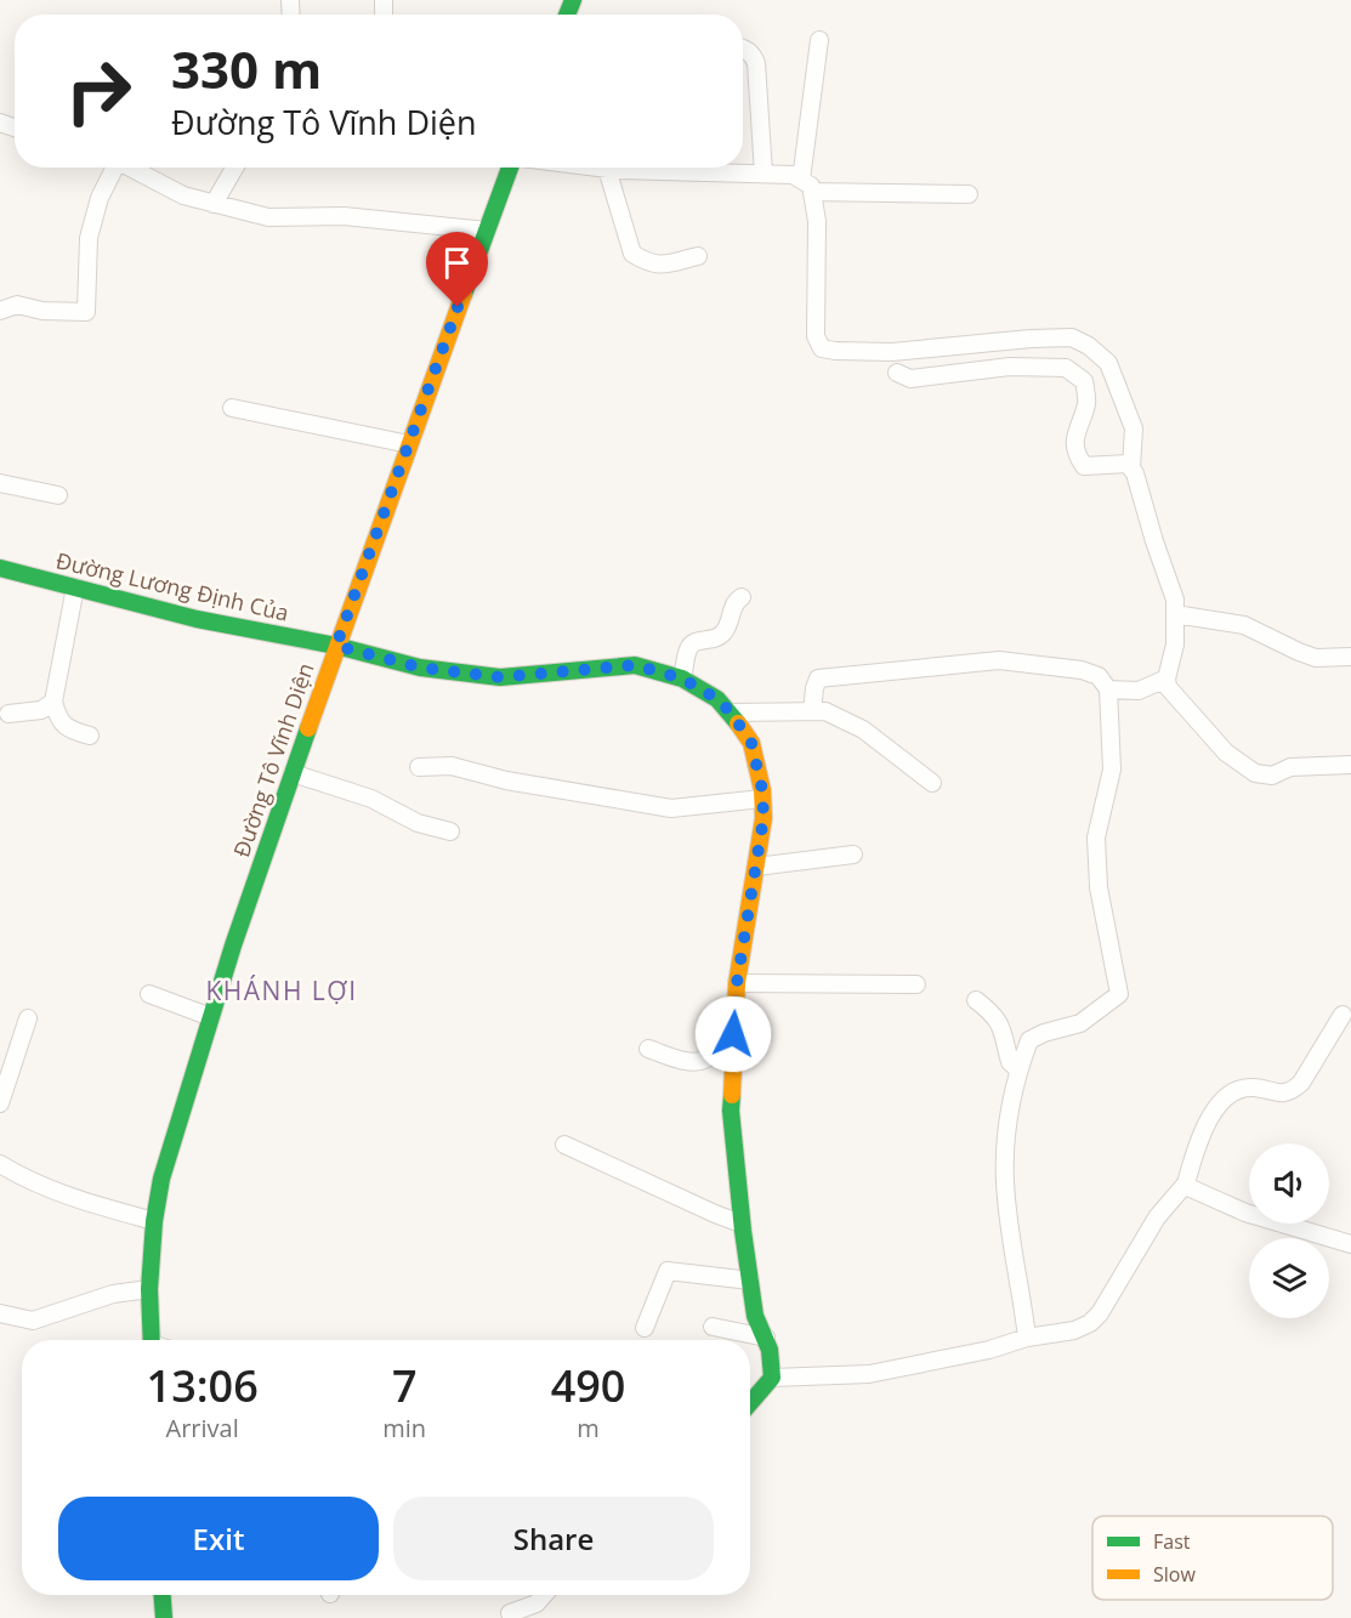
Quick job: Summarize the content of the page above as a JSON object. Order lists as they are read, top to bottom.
{
  "streets": {
    "street": ["Đường Lương Định Của", "Đường Tô Vĩnh Diện"]
  },
  "crossings": [
    ["Đường Lương Định Của", "Đường Tô Vĩnh Diện"]
  ],
  "districts": ["KHÁNH LỢI"],
  "legend": ["Fast", "Slow"],
  "page": {
    "turn": ["330 m", "Đường Tô Vĩnh Diện"],
    "eta": [
      "13:06",
      "Arrival",
      "7",
      "min",
      "490",
      "m"
    ],
    "buttons": ["Exit", "Share"]
  }
}
